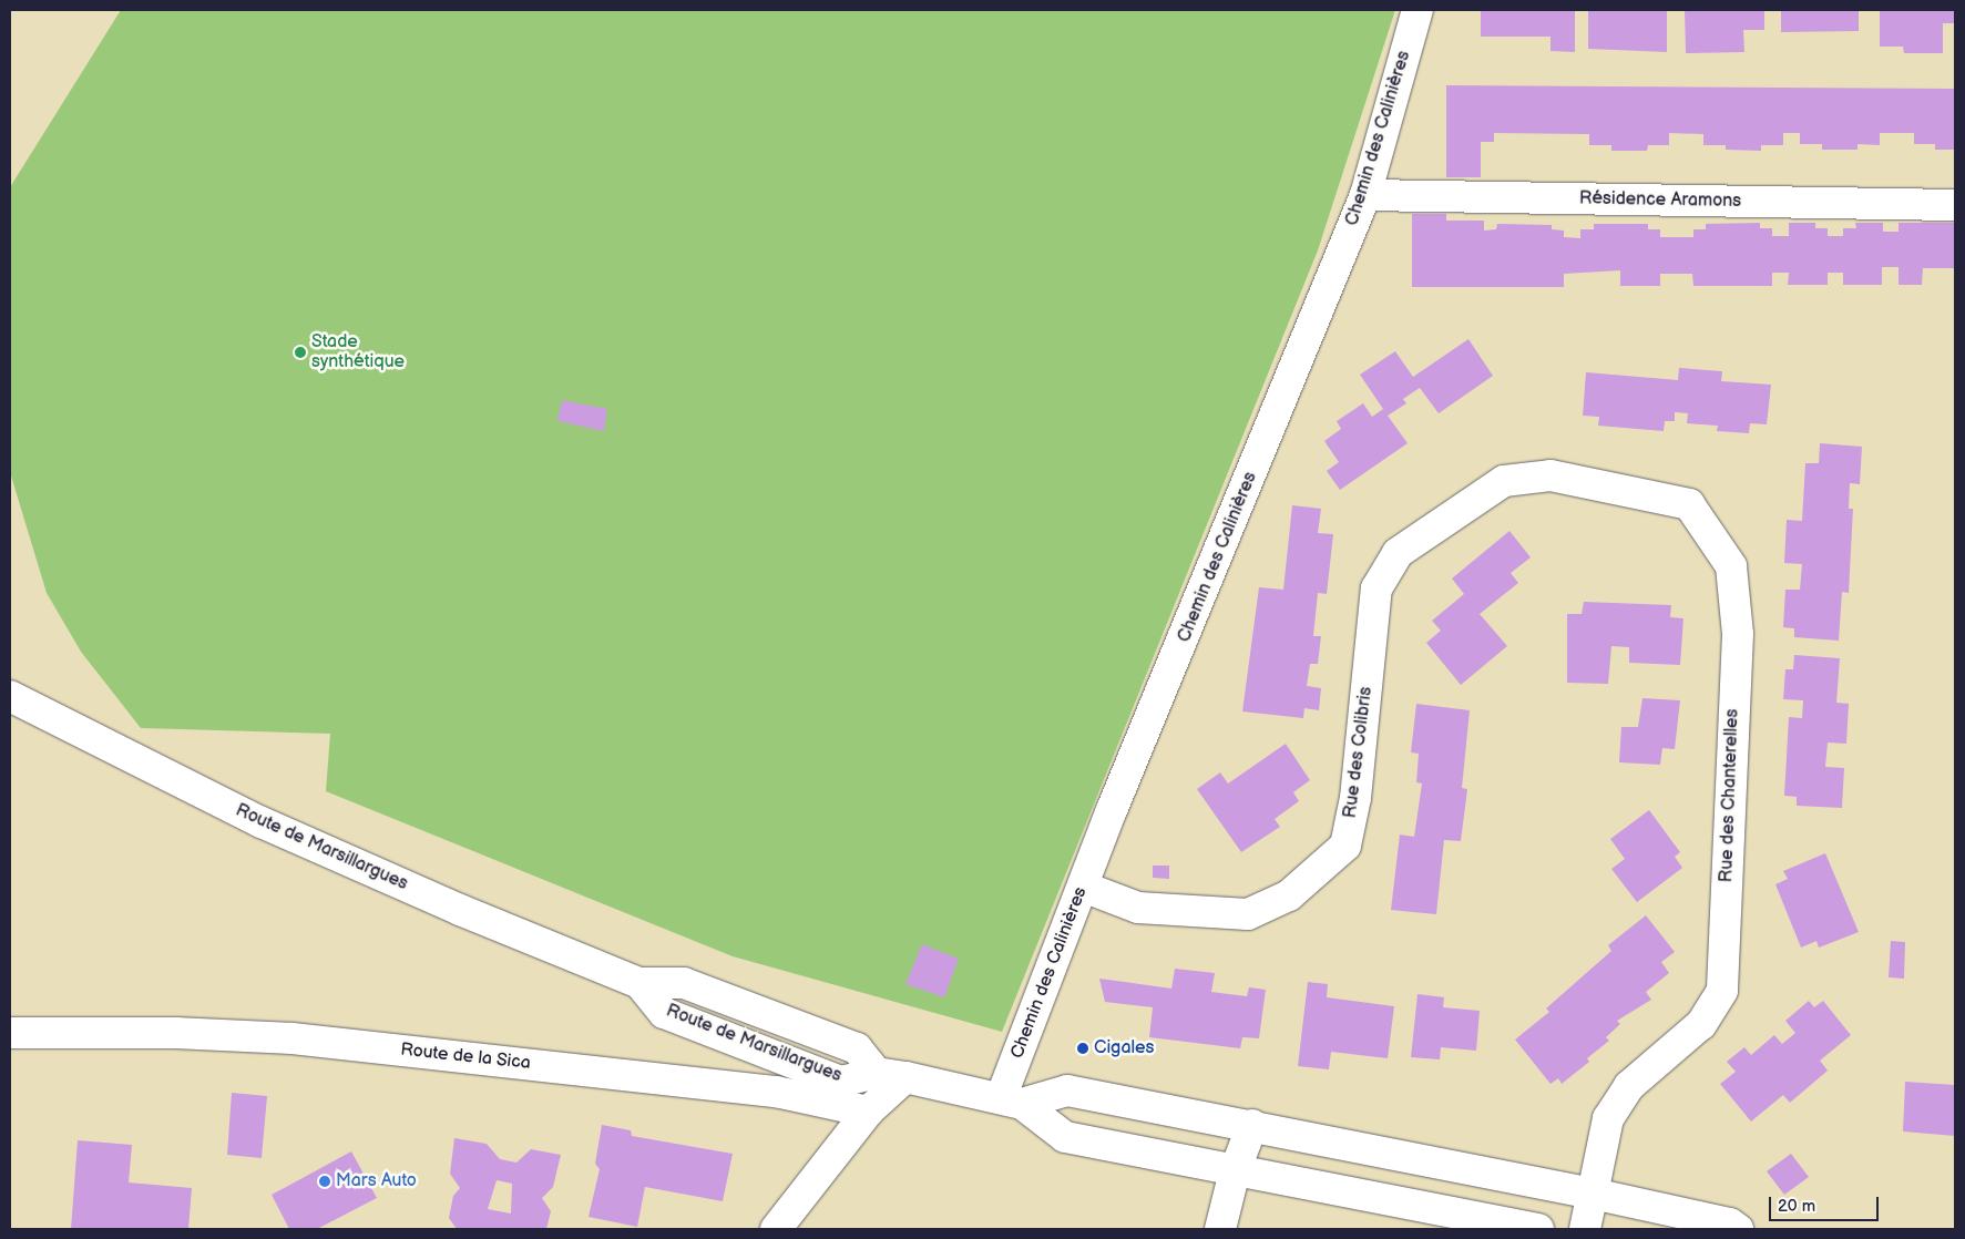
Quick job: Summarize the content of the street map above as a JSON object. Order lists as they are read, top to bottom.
{
  "streets": {
    "street": [
      "Chemin des Calinières",
      "Résidence Aramons",
      "Rue des Colibris",
      "Rue des Chanterelles",
      "Route de Marsillargues",
      "Route de la Sica"
    ]
  },
  "crossings": [
    ["Chemin des Calinières", "Résidence Aramons"],
    ["Chemin des Calinières", "Rue des Colibris"],
    ["Chemin des Calinières", "Route de Marsillargues"],
    ["Rue des Colibris", "Rue des Chanterelles"]
  ],
  "places": ["Stade synthétique", "Cigales", "Mars Auto"],
  "scale_bar": "20 m"
}
